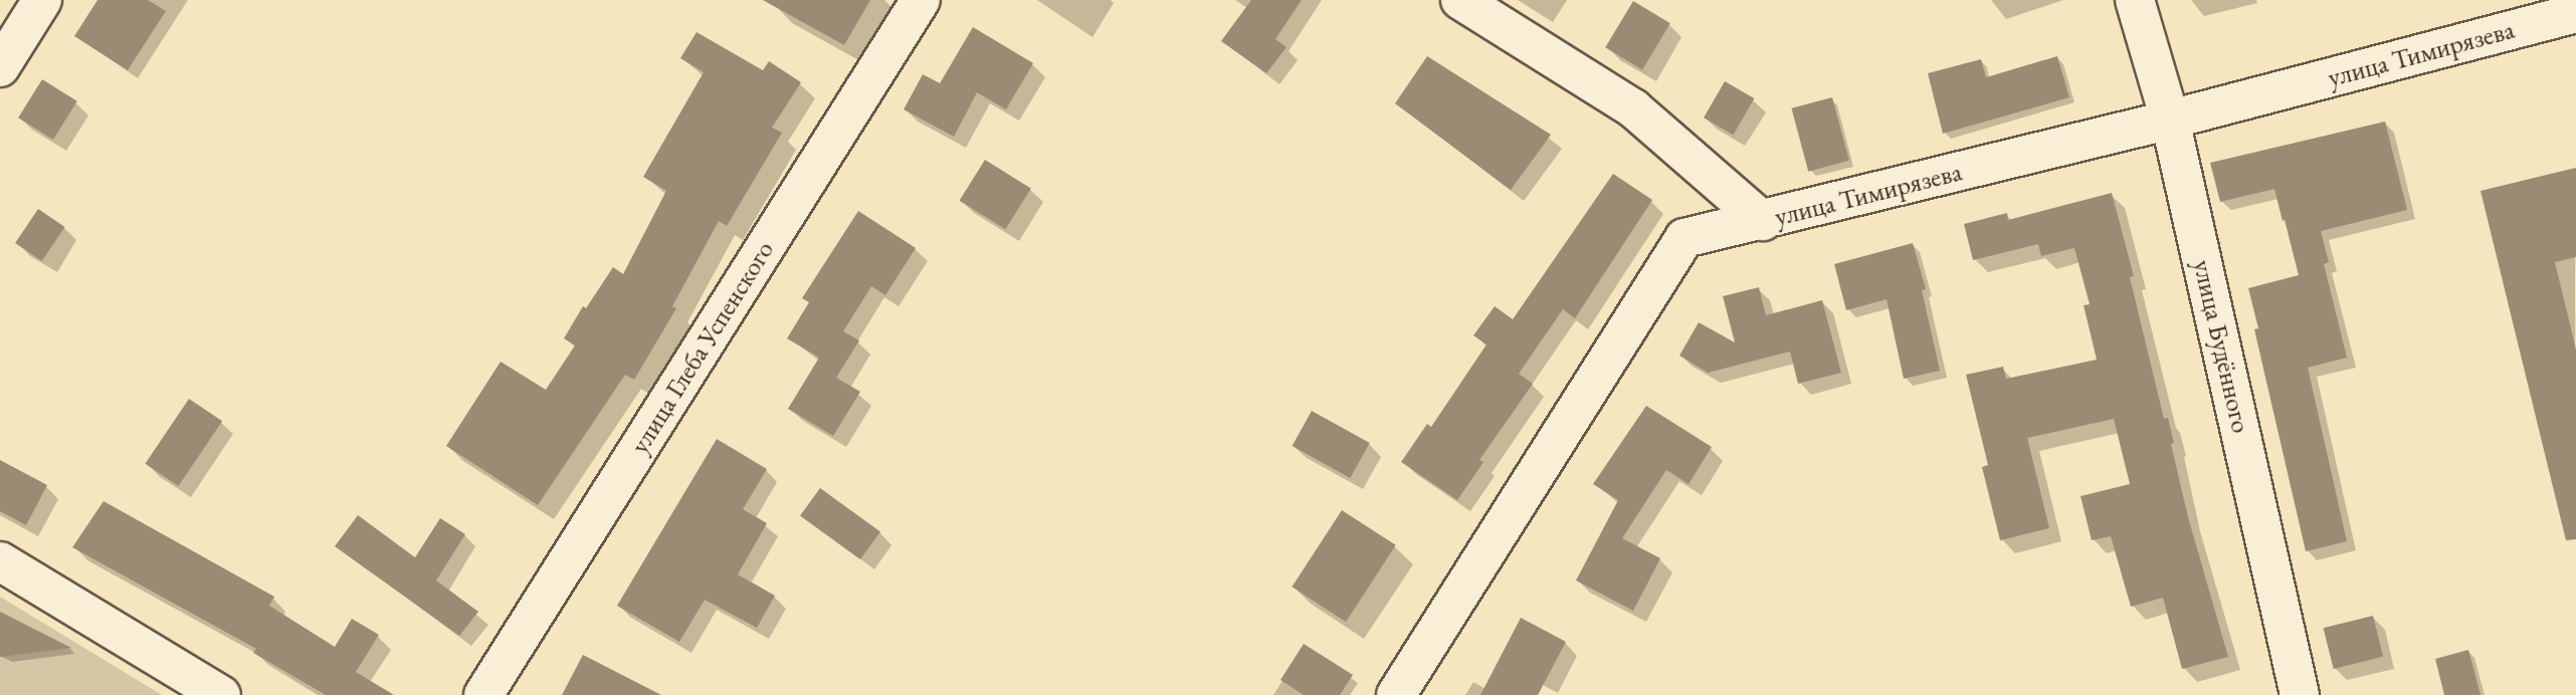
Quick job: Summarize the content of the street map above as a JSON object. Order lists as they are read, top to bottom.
{
  "streets": {
    "street": ["улица Тимирязева", "улица Будённого", "улица Глеба Успенского"]
  },
  "crossings": [
    ["улица Тимирязева", "улица Будённого"]
  ]
}
